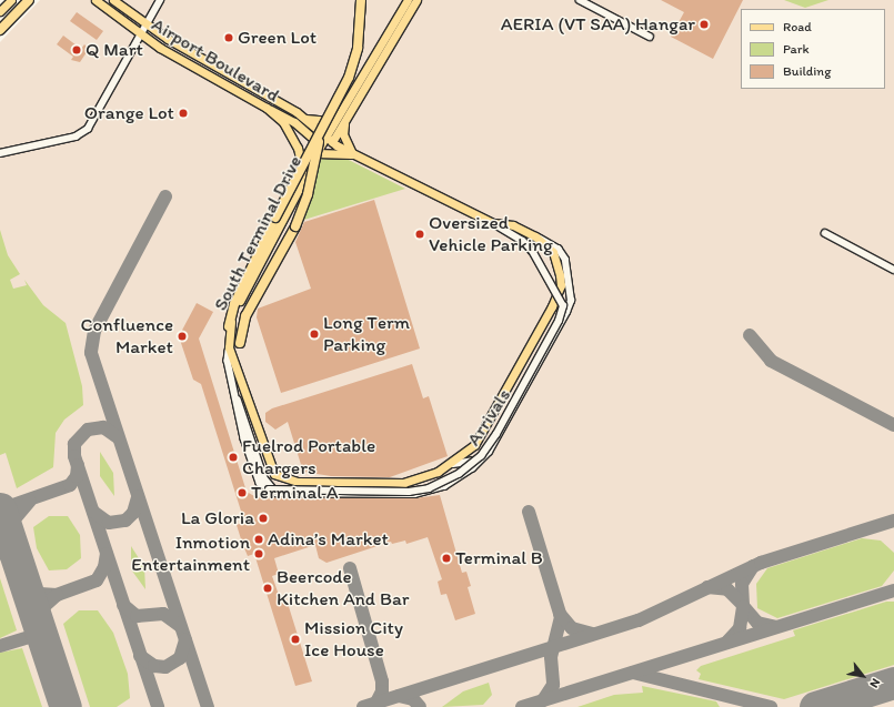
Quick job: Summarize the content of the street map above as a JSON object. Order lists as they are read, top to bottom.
{
  "streets": {
    "main road": ["Airport Boulevard", "South Terminal Drive"],
    "street": ["Arrivals"]
  },
  "crossings": [
    ["Airport Boulevard", "South Terminal Drive"],
    ["Airport Boulevard", "Arrivals"]
  ],
  "places": [
    "AERIA (VT SAA) Hangar",
    "Green Lot",
    "Q Mart",
    "Orange Lot",
    "Oversized Vehicle Parking",
    "Long Term Parking",
    "Confluence Market",
    "Fuelrod Portable Chargers",
    "Terminal A",
    "La Gloria",
    "Adina’s Market",
    "Inmotion Entertainment",
    "Terminal B",
    "Beercode Kitchen And Bar",
    "Mission City Ice House"
  ],
  "legend": ["Road", "Park", "Building"],
  "north": "bottom right"
}
